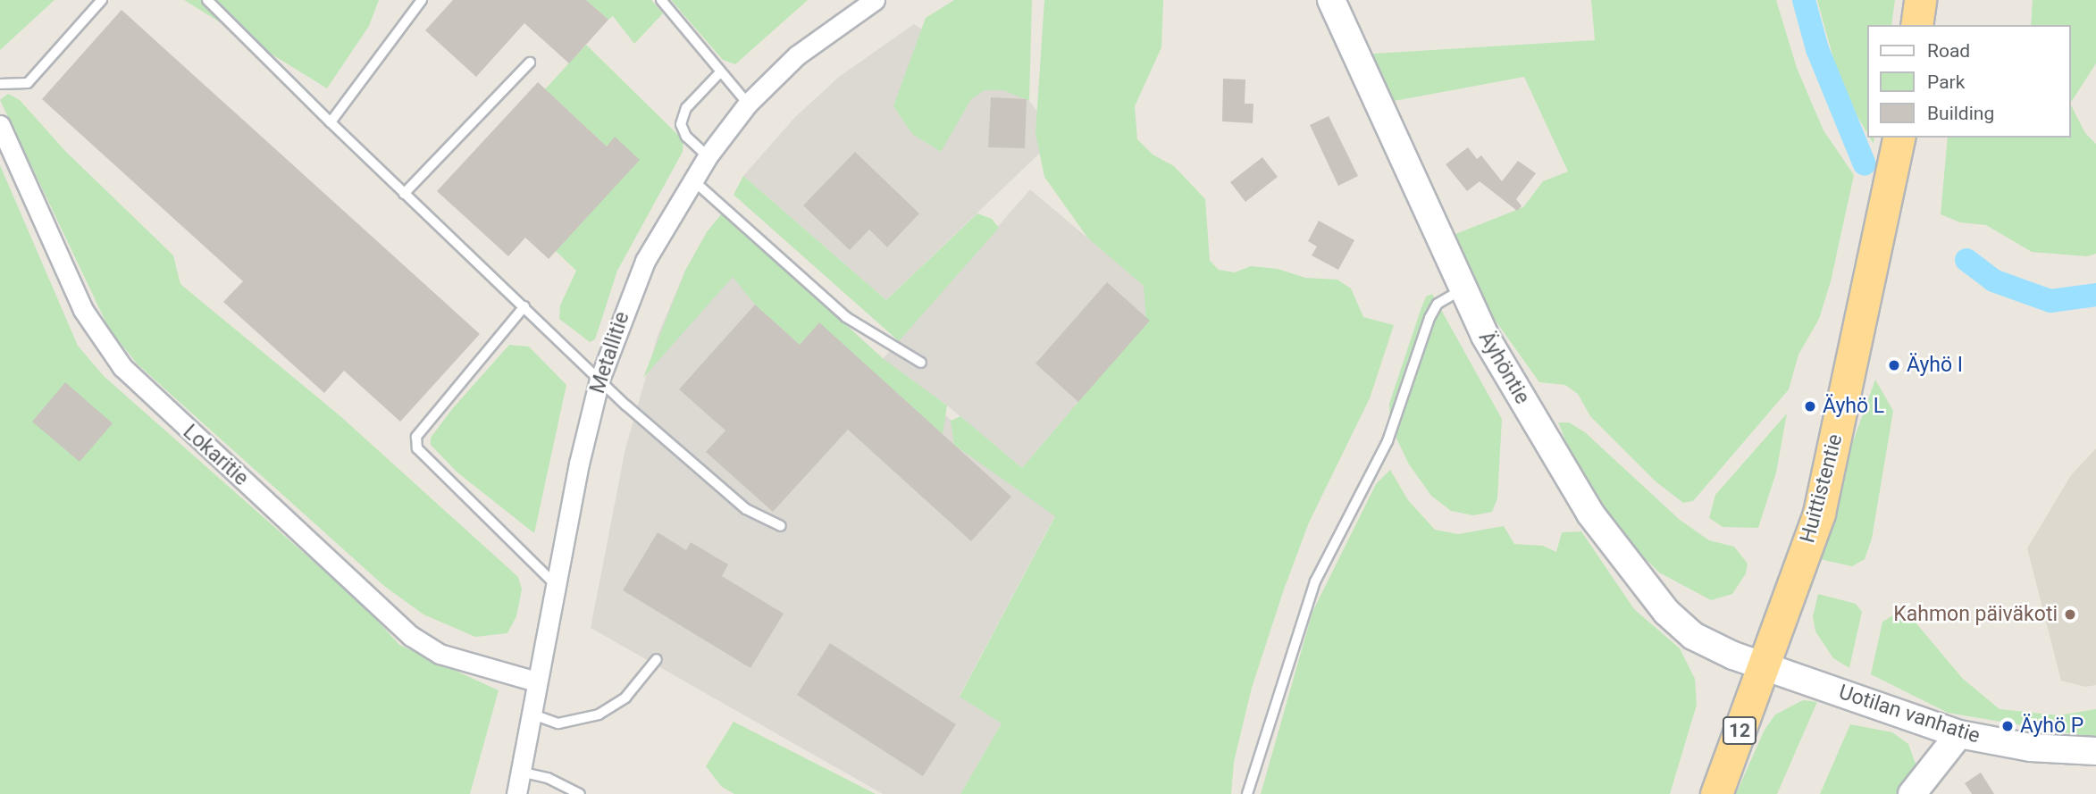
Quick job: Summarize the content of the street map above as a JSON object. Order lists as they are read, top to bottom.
{
  "streets": {
    "highway": ["Huittistentie", "12"],
    "main road": ["Äyhöntie", "Uotilan vanhatie"],
    "street": ["Metallitie", "Lokaritie"]
  },
  "crossings": [
    ["Metallitie", "Lokaritie"],
    ["Äyhöntie", "Huittistentie"],
    ["Äyhöntie", "Uotilan vanhatie"],
    ["Huittistentie", "Uotilan vanhatie"]
  ],
  "places": [
    "Äyhö I",
    "Äyhö L",
    "Kahmon päiväkoti",
    "Äyhö P"
  ],
  "legend": ["Road", "Park", "Building"]
}
